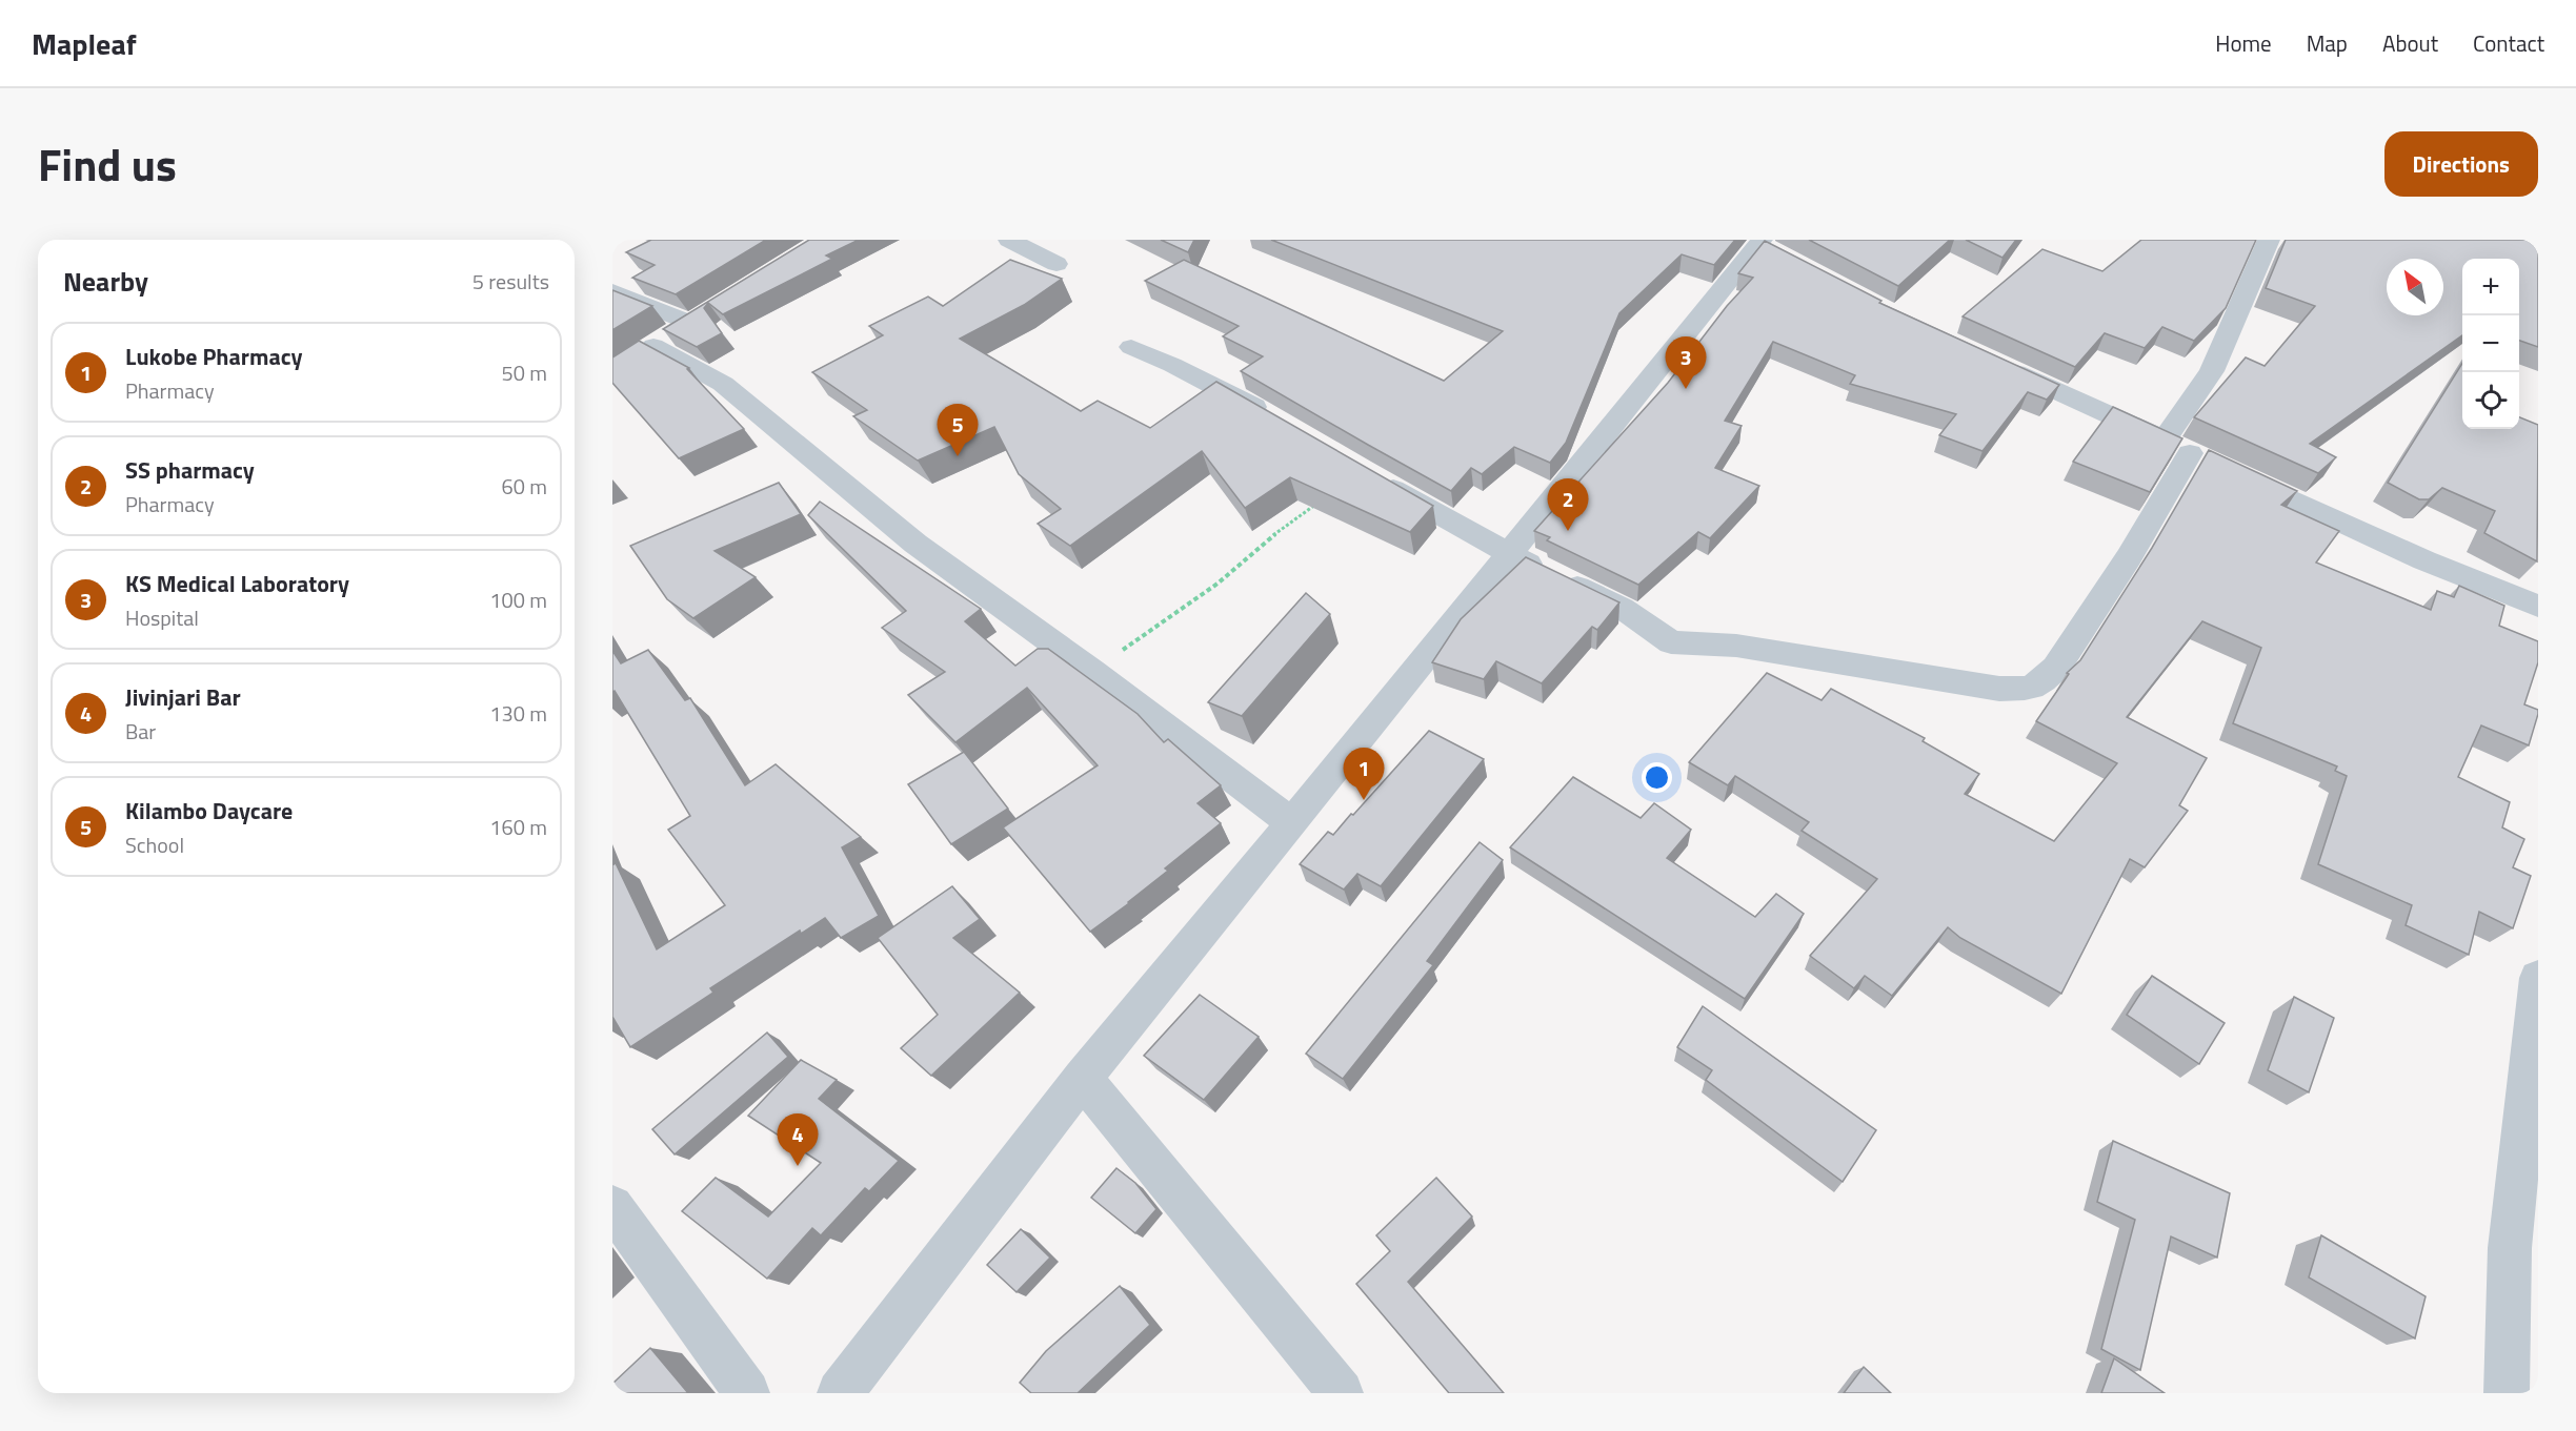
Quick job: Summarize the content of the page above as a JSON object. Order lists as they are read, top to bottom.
{
  "north": "top left",
  "page": {
    "header": "Mapleaf",
    "nav": [
      "Home",
      "Map",
      "About",
      "Contact"
    ],
    "title": "Find us",
    "buttons": "Directions",
    "heading": ["Nearby", "5 results"],
    "map_buttons": ["+", "−"],
    "list": [
      {
        "mark": "1",
        "name": "Lukobe Pharmacy",
        "note": "Pharmacy",
        "value": "50 m"
      },
      {
        "mark": "2",
        "name": "SS pharmacy",
        "note": "Pharmacy",
        "value": "60 m"
      },
      {
        "mark": "3",
        "name": "KS Medical Laboratory",
        "note": "Hospital",
        "value": "100 m"
      },
      {
        "mark": "4",
        "name": "Jivinjari Bar",
        "note": "Bar",
        "value": "130 m"
      },
      {
        "mark": "5",
        "name": "Kilambo Daycare",
        "note": "School",
        "value": "160 m"
      }
    ],
    "pins": [
      "3",
      "5",
      "2",
      "1",
      "4"
    ]
  }
}
